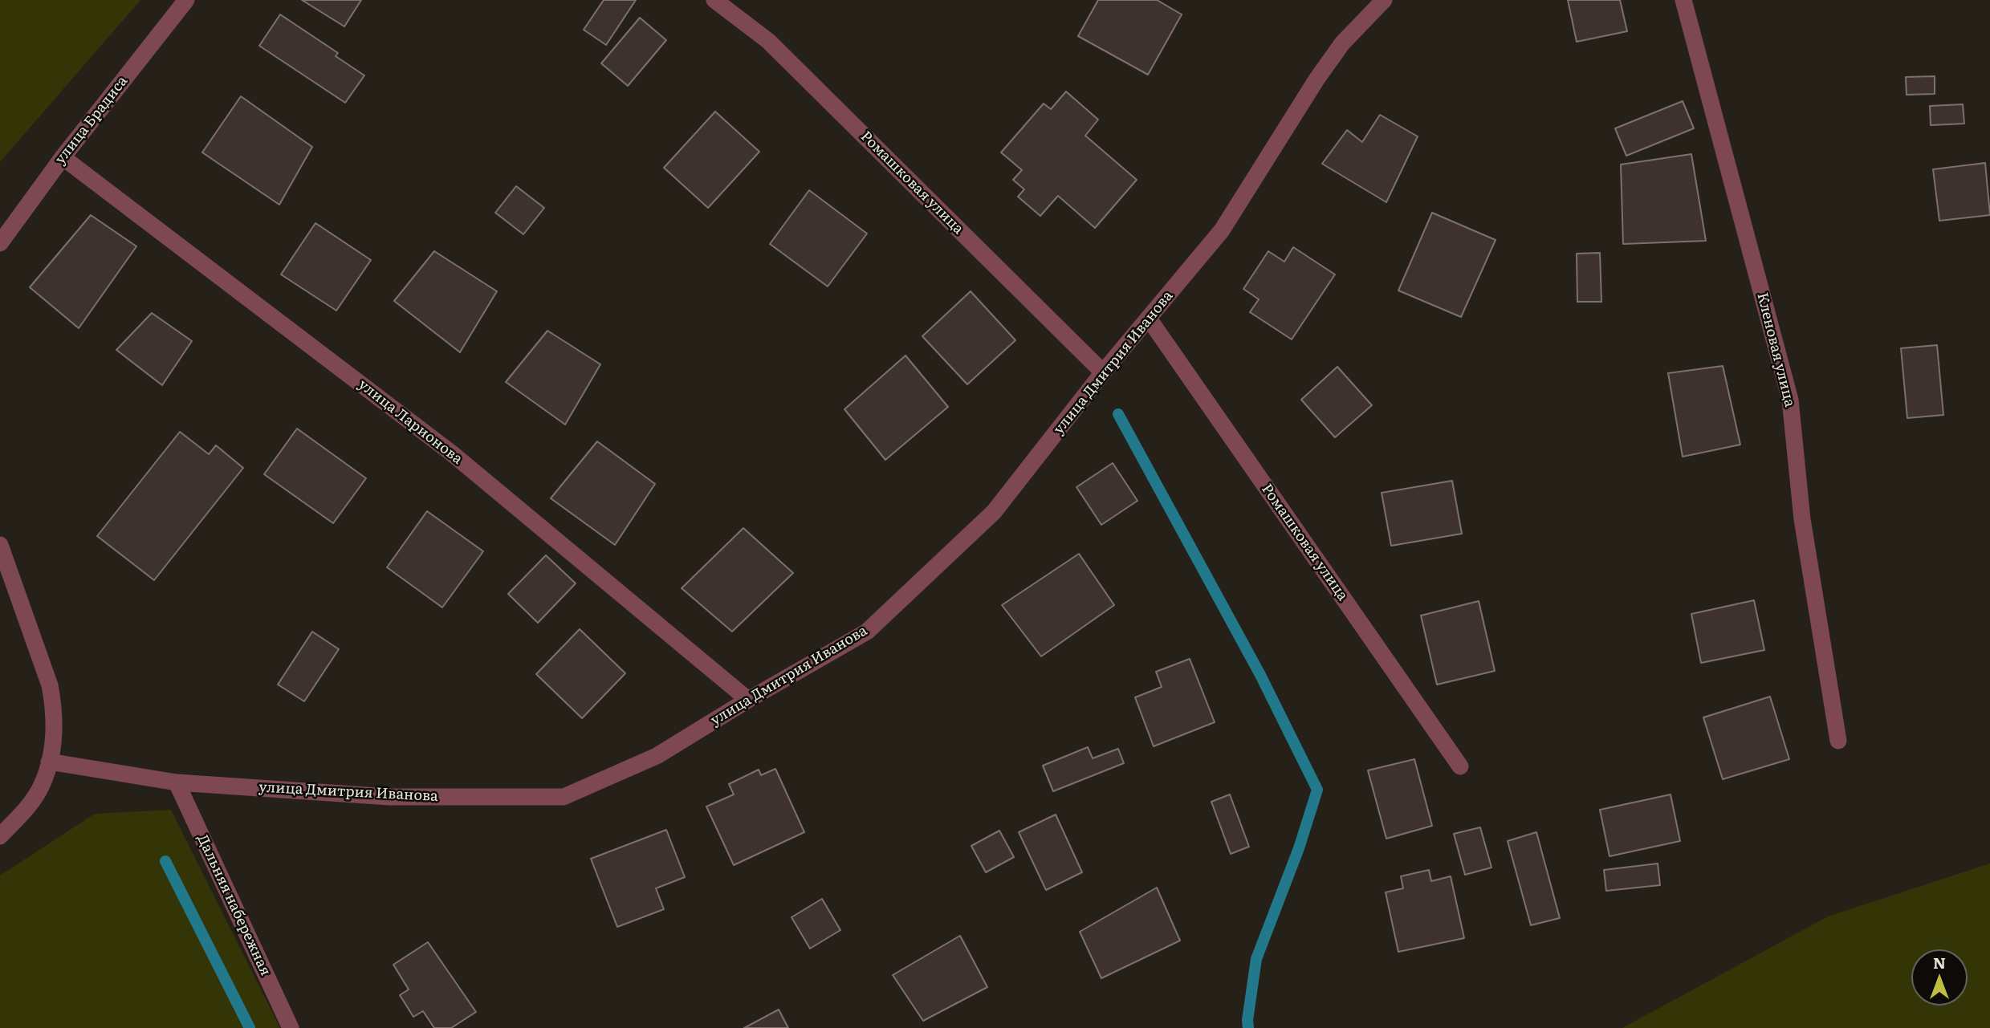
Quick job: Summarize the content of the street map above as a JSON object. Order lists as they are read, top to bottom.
{
  "streets": {
    "street": [
      "улица Брадиса",
      "Ромашковая улица",
      "Кленовая улица",
      "улица Дмитрия Иванова",
      "улица Ларионова",
      "Дальняя набережная"
    ]
  },
  "crossings": [
    ["улица Брадиса", "улица Ларионова"],
    ["Ромашковая улица", "улица Дмитрия Иванова"],
    ["улица Дмитрия Иванова", "улица Ларионова"],
    ["улица Дмитрия Иванова", "Дальняя набережная"]
  ],
  "north": "top"
}
